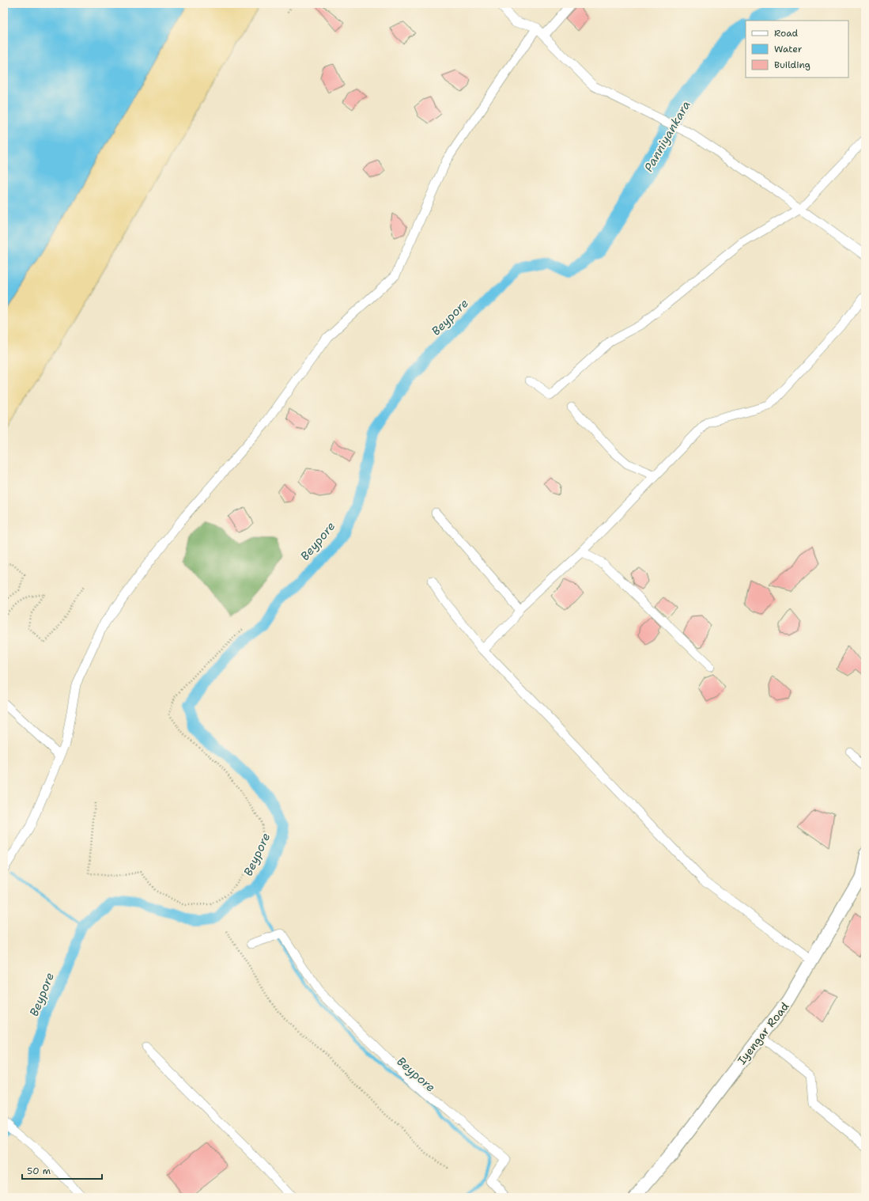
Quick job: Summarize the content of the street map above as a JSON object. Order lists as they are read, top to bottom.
{
  "streets": {
    "main road": ["Iyengar Road"]
  },
  "water": ["Panniyankara", "Beypore"],
  "legend": ["Road", "Water", "Building"],
  "scale_bar": "50 m"
}
